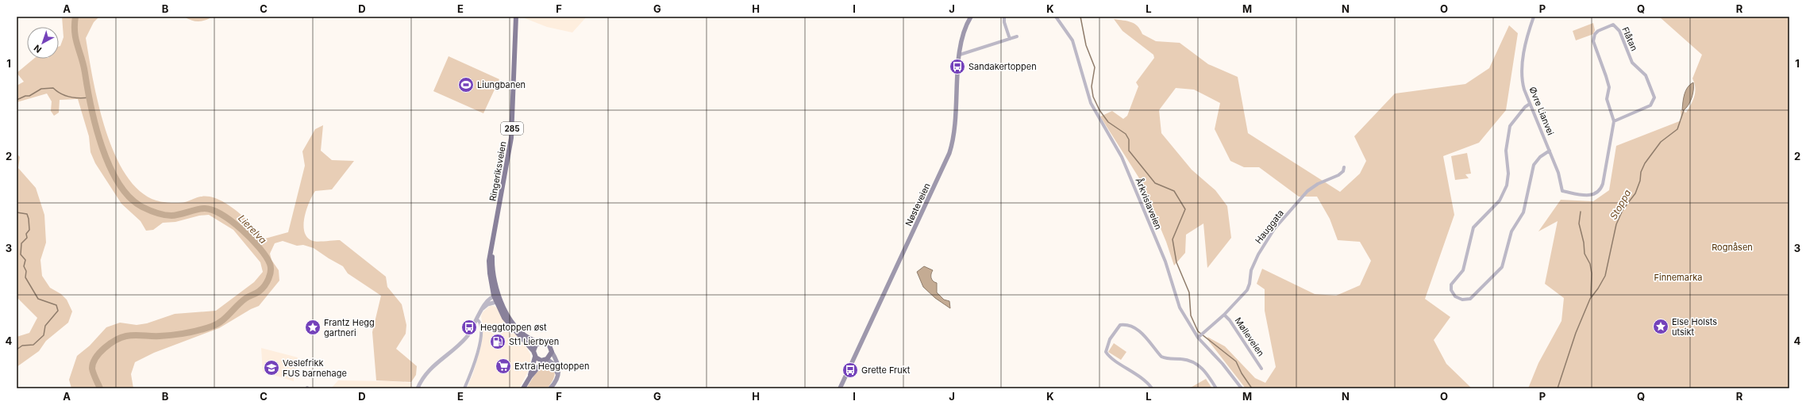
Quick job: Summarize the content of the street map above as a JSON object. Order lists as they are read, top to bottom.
{
  "streets": {
    "main road": ["285", "Ringeriksveien", "Nøsteveien"],
    "street": [
      "Flåtan",
      "Øvre Lianvei",
      "Årkvislaveien",
      "Hauggata",
      "Mølleveien"
    ]
  },
  "crossings": [
    ["Flåtan", "Øvre Lianvei"],
    ["285", "Ringeriksveien"],
    ["Årkvislaveien", "Hauggata"],
    ["Hauggata", "Mølleveien"]
  ],
  "water": ["Stoppa", "Lierelva"],
  "parks": ["Rognåsen", "Finnemarka"],
  "places": {
    "bus stop": ["Sandakertoppen", "Heggtoppen øst", "Grette Frukt"],
    "sports": ["Liungbanen"],
    "place": ["Else Holsts utsikt", "Frantz Hegg gartneri"],
    "fuel station": ["St1 Lierbyen"],
    "supermarket": ["Extra Heggtoppen"],
    "school or university": ["Veslefrikk FUS barnehage"]
  },
  "north": "bottom left",
  "grid": {
    "columns": [
      "A",
      "B",
      "C",
      "D",
      "E",
      "F",
      "G",
      "H",
      "I",
      "J",
      "K",
      "L",
      "M",
      "N",
      "O",
      "P",
      "Q",
      "R"
    ],
    "rows": [
      "1",
      "2",
      "3",
      "4"
    ]
  }
}
